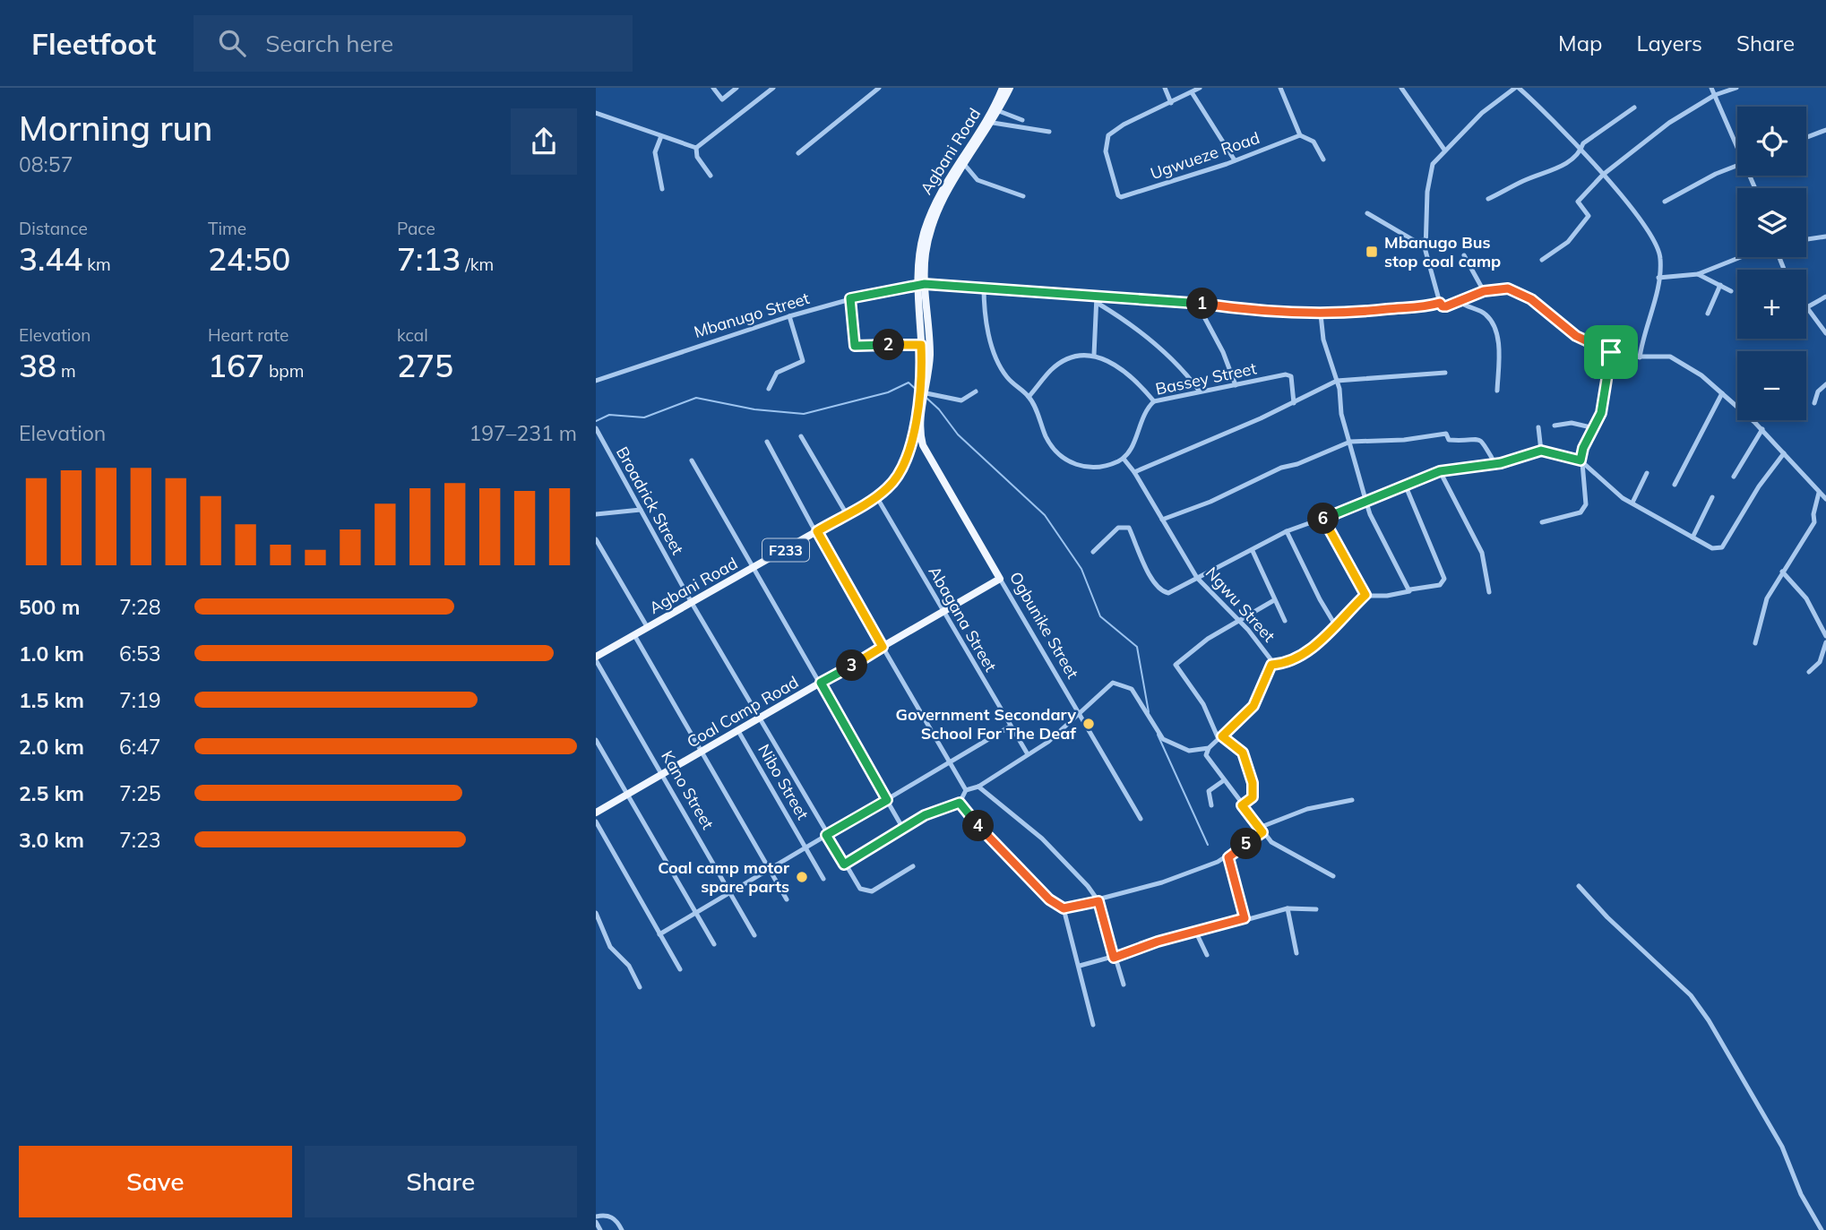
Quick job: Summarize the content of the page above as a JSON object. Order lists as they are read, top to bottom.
{
  "streets": {
    "main road": [
      "Agbani Road",
      "F233",
      "Ogbunike Street",
      "Coal Camp Road"
    ],
    "street": [
      "Ugwueze Road",
      "Mbanugo Street",
      "Bassey Street",
      "Broadrick Street",
      "Ngwu Street",
      "Abagana Street",
      "Nibo Street",
      "Kano Street"
    ]
  },
  "crossings": [
    ["Agbani Road", "Mbanugo Street"],
    ["Agbani Road", "Broadrick Street"],
    ["Agbani Road", "Abagana Street"],
    ["Agbani Road", "Ogbunike Street"],
    ["Agbani Road", "Kano Street"],
    ["Bassey Street", "Ngwu Street"],
    ["Broadrick Street", "Coal Camp Road"],
    ["Abagana Street", "Coal Camp Road"],
    ["Ogbunike Street", "Coal Camp Road"],
    ["Coal Camp Road", "Nibo Street"],
    ["Coal Camp Road", "Kano Street"]
  ],
  "places": {
    "transit": ["Mbanugo Bus stop coal camp"],
    "other": ["Government Secondary School For The Deaf", "Coal camp motor spare parts"]
  },
  "page": {
    "header": "Fleetfoot",
    "search": "Search here",
    "nav": ["Map", "Layers", "Share"],
    "heading": ["Morning run", "08:57"],
    "map_buttons": ["+", "−"],
    "stats": [
      ["Distance", "3.44 km"],
      ["Time", "24:50"],
      ["Pace", "7:13 /km"],
      ["Elevation", "38 m"],
      ["Heart rate", "167 bpm"],
      ["kcal", "275"]
    ],
    "pins": [
      "1",
      "2",
      "6",
      "3",
      "4",
      "5"
    ],
    "chart": ["Elevation", "197–231 m"],
    "list": [
      {
        "name": "500 m",
        "note": "7:28"
      },
      {
        "name": "1.0 km",
        "note": "6:53"
      },
      {
        "name": "1.5 km",
        "note": "7:19"
      },
      {
        "name": "2.0 km",
        "note": "6:47"
      },
      {
        "name": "2.5 km",
        "note": "7:25"
      },
      {
        "name": "3.0 km",
        "note": "7:23"
      }
    ],
    "buttons": ["Save", "Share"]
  }
}
